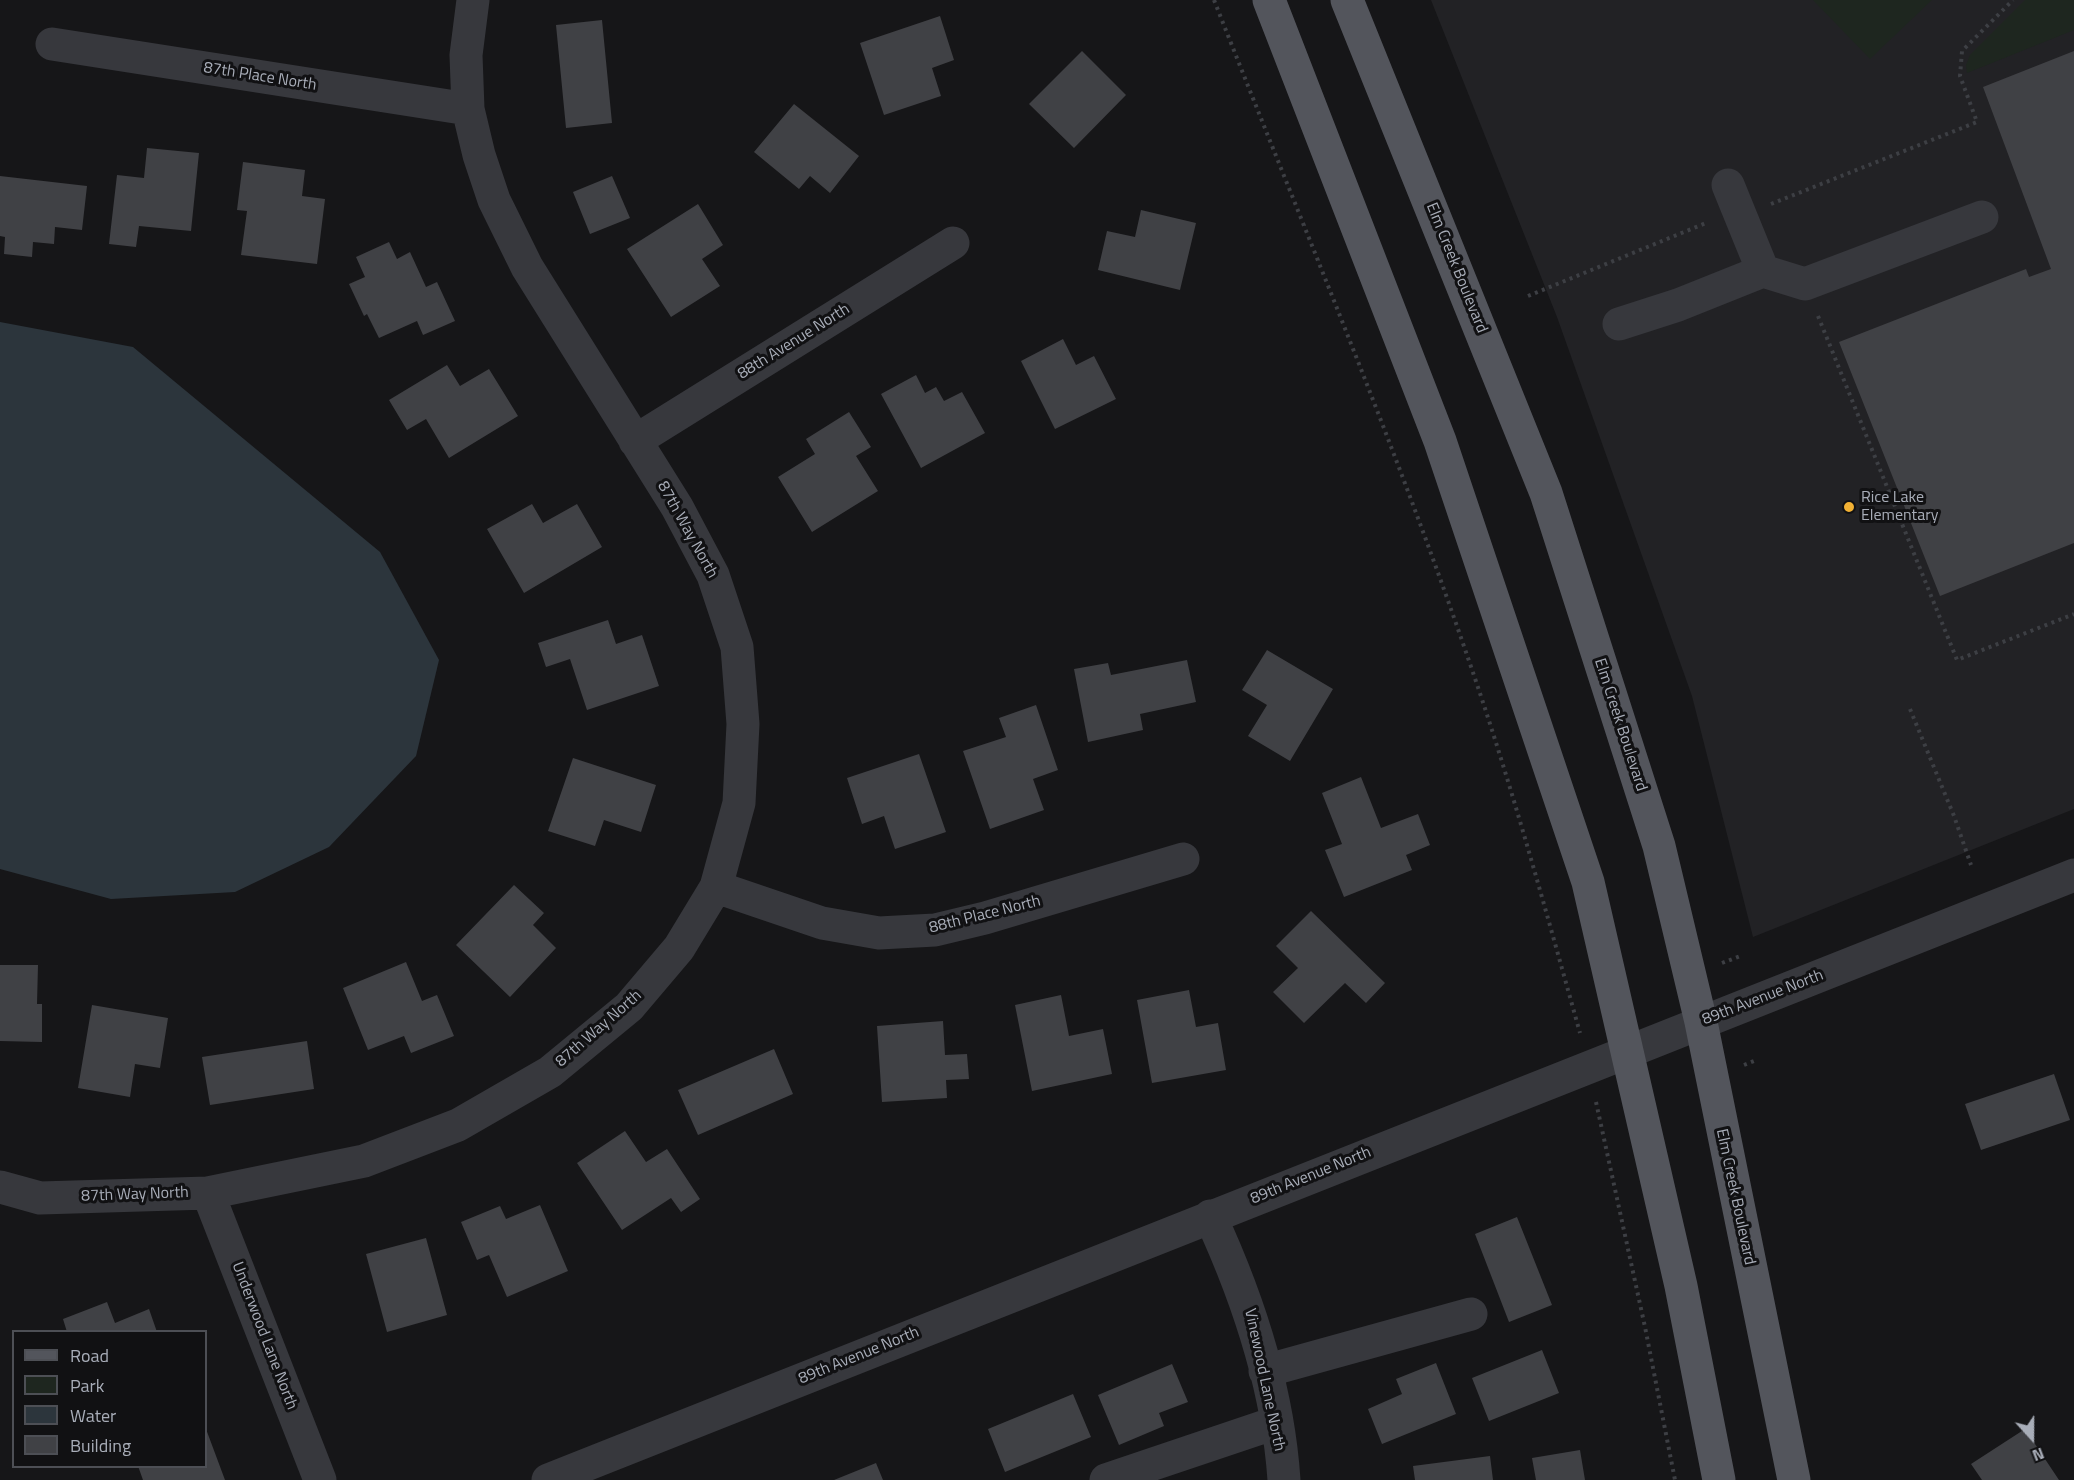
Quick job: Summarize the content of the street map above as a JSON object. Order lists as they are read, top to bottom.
{
  "streets": {
    "main road": ["Elm Creek Boulevard"],
    "street": [
      "87th Place North",
      "88th Avenue North",
      "87th Way North",
      "88th Place North",
      "89th Avenue North",
      "Underwood Lane North",
      "Vinewood Lane North"
    ]
  },
  "crossings": [
    ["87th Place North", "87th Way North"],
    ["Elm Creek Boulevard", "89th Avenue North"],
    ["88th Avenue North", "87th Way North"],
    ["87th Way North", "88th Place North"],
    ["87th Way North", "Underwood Lane North"],
    ["89th Avenue North", "Vinewood Lane North"]
  ],
  "places": ["Rice Lake Elementary"],
  "legend": [
    "Road",
    "Park",
    "Water",
    "Building"
  ],
  "north": "bottom"
}
